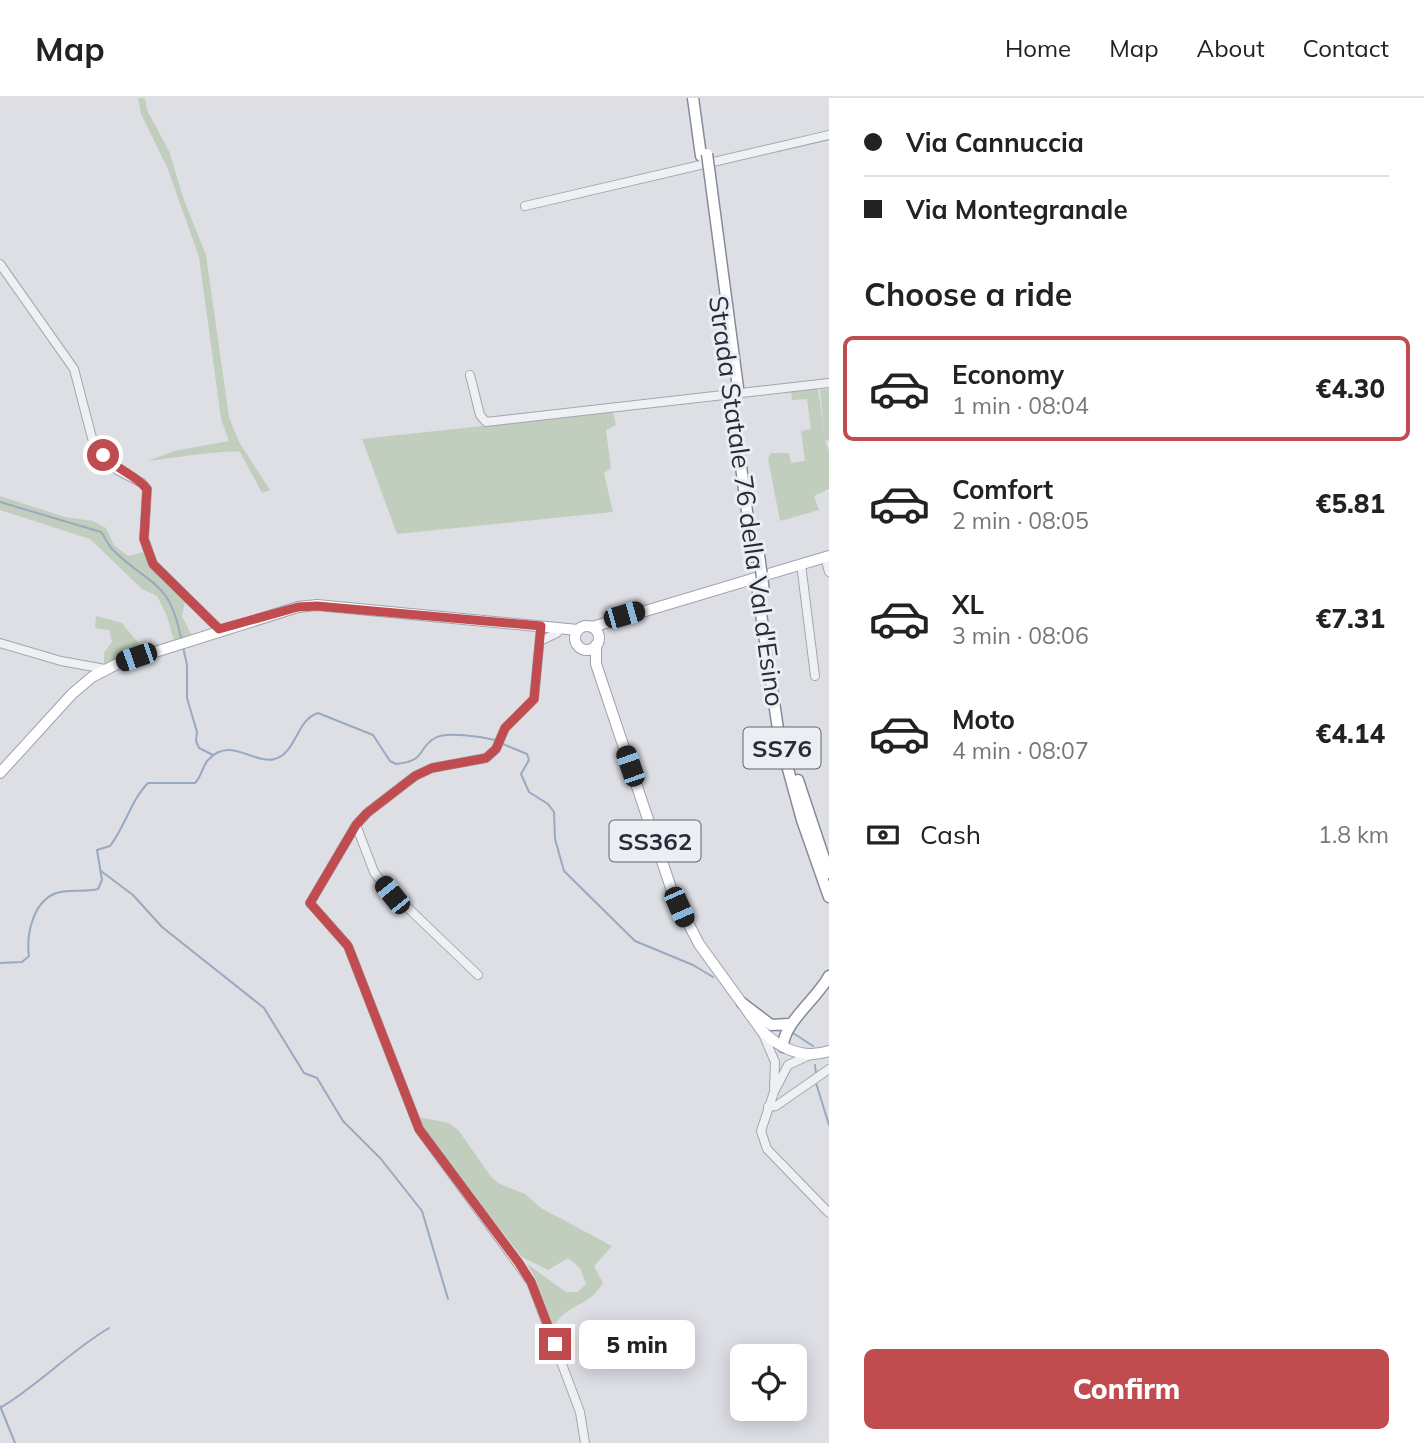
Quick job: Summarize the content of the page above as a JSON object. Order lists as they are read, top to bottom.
{
  "streets": {
    "highway": ["Strada Statale 76 della Val d'Esino", "SS76"],
    "main road": ["SS362"]
  },
  "page": {
    "header": "Map",
    "nav": [
      "Home",
      "Map",
      "About",
      "Contact"
    ],
    "banner": ["Via Cannuccia", "Via Montegranale"],
    "heading": "Choose a ride",
    "list": [
      {
        "name": "Economy",
        "note": "1 min · 08:04",
        "value": "€4.30"
      },
      {
        "name": "Comfort",
        "note": "2 min · 08:05",
        "value": "€5.81"
      },
      {
        "name": "XL",
        "note": "3 min · 08:06",
        "value": "€7.31"
      },
      {
        "name": "Moto",
        "note": "4 min · 08:07",
        "value": "€4.14"
      }
    ],
    "pay": ["Cash", "1.8 km"],
    "bubble": "5 min",
    "buttons": "Confirm"
  }
}
